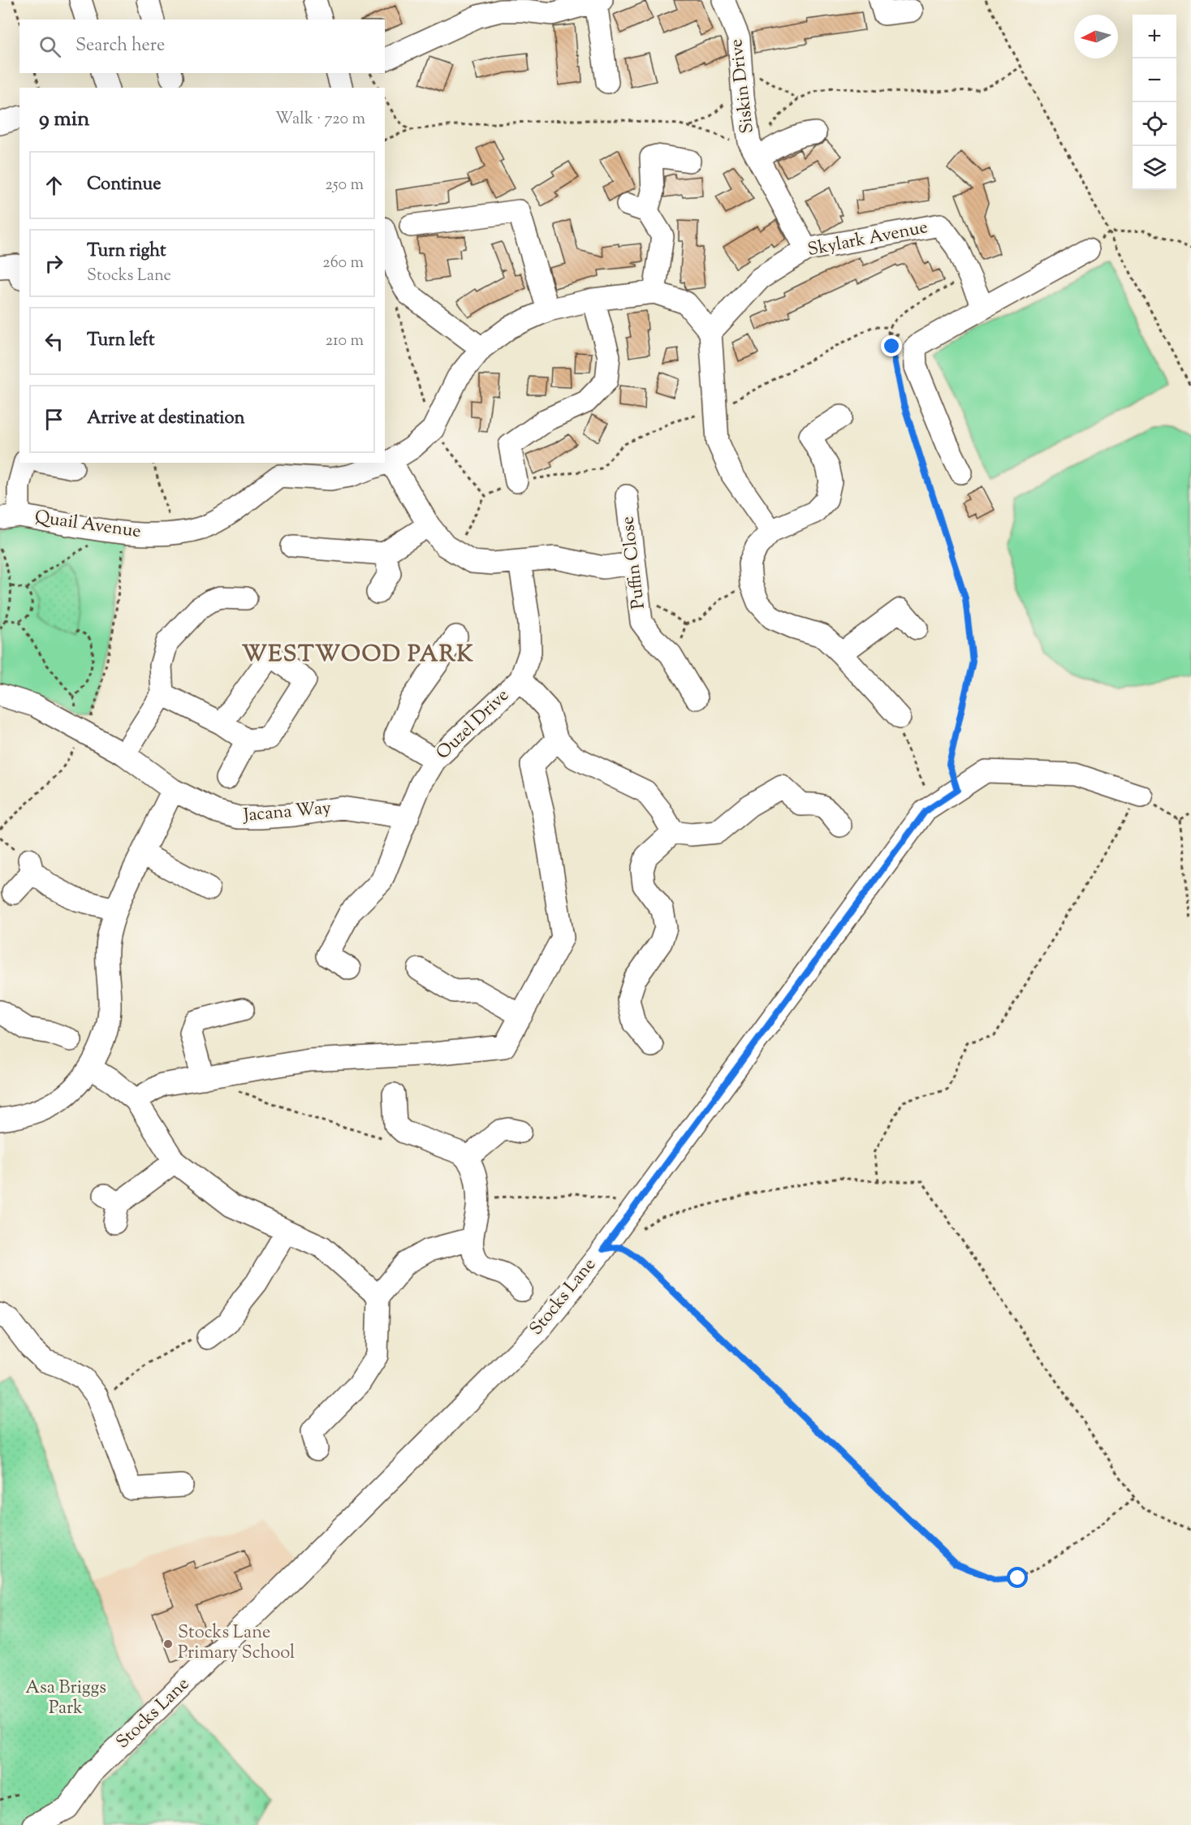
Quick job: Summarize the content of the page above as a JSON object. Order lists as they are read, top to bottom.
{
  "streets": {
    "street": [
      "Siskin Drive",
      "Skylark Avenue",
      "Quail Avenue",
      "Puffin Close",
      "Ouzel Drive",
      "Jacana Way",
      "Stocks Lane"
    ]
  },
  "crossings": [
    ["Siskin Drive", "Skylark Avenue"],
    ["Ouzel Drive", "Jacana Way"]
  ],
  "districts": ["WESTWOOD PARK"],
  "parks": ["Asa Briggs Park"],
  "places": ["Stocks Lane Primary School"],
  "north": "left",
  "page": {
    "map_buttons": ["+", "−"],
    "search": "Search here",
    "heading": ["9 min", "Walk · 720 m"],
    "list": [
      ["Continue", "250 m"],
      ["Turn right", "Stocks Lane", "260 m"],
      ["Turn left", "210 m"],
      "Arrive at destination"
    ]
  }
}
